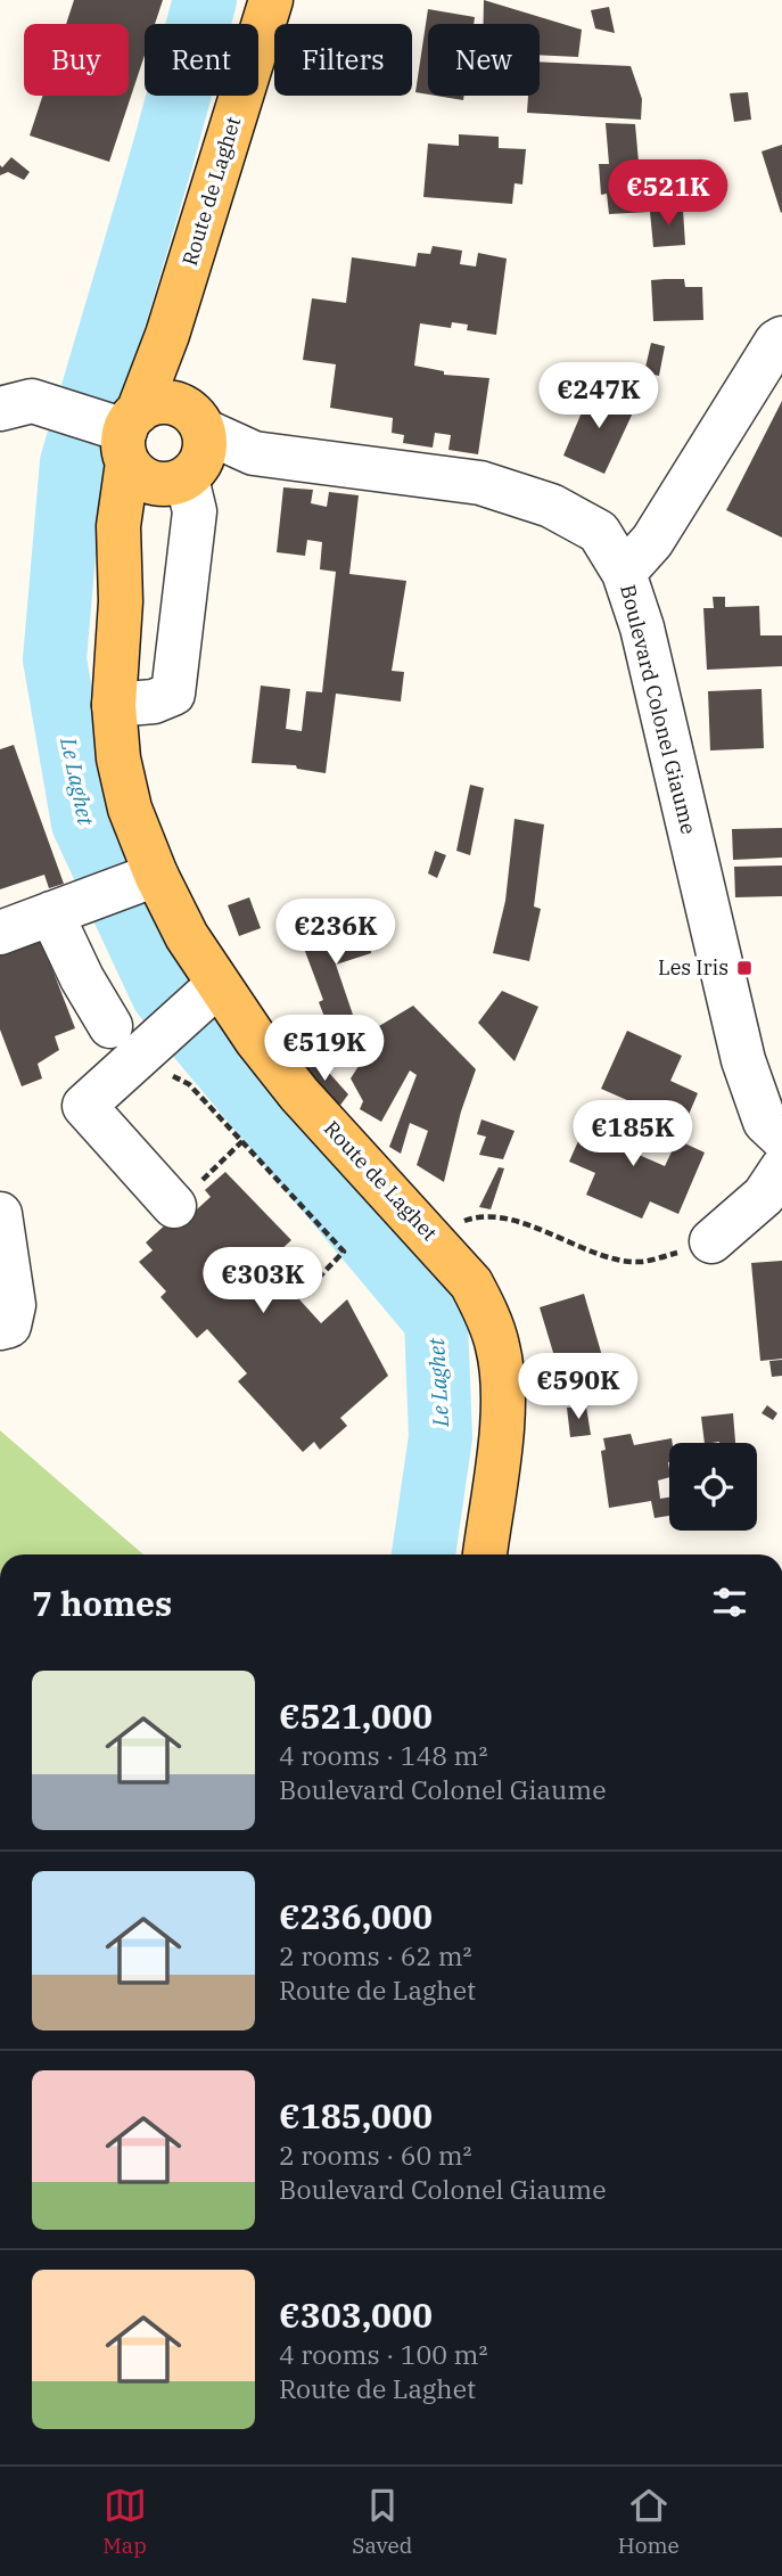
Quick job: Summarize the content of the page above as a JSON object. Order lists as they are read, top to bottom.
{
  "streets": {
    "main road": ["Route de Laghet"],
    "street": ["Boulevard Colonel Giaume"]
  },
  "crossings": [
    ["Route de Laghet", "Boulevard Colonel Giaume"]
  ],
  "water": ["Le Laghet"],
  "places": {
    "transit": ["Les Iris"]
  },
  "page": {
    "chip": [
      "Buy",
      "Rent",
      "Filters",
      "New"
    ],
    "price": [
      "€521K",
      "€247K",
      "€236K",
      "€519K",
      "€185K",
      "€303K",
      "€590K"
    ],
    "heading": "7 homes",
    "list": [
      {
        "name": "€521,000",
        "note": "4 rooms · 148 m² · Boulevard Colonel Giaume"
      },
      {
        "name": "€236,000",
        "note": "2 rooms · 62 m² · Route de Laghet"
      },
      {
        "name": "€185,000",
        "note": "2 rooms · 60 m² · Boulevard Colonel Giaume"
      },
      {
        "name": "€303,000",
        "note": "4 rooms · 100 m² · Route de Laghet"
      }
    ],
    "tabs": ["Map", "Saved", "Home"]
  }
}
